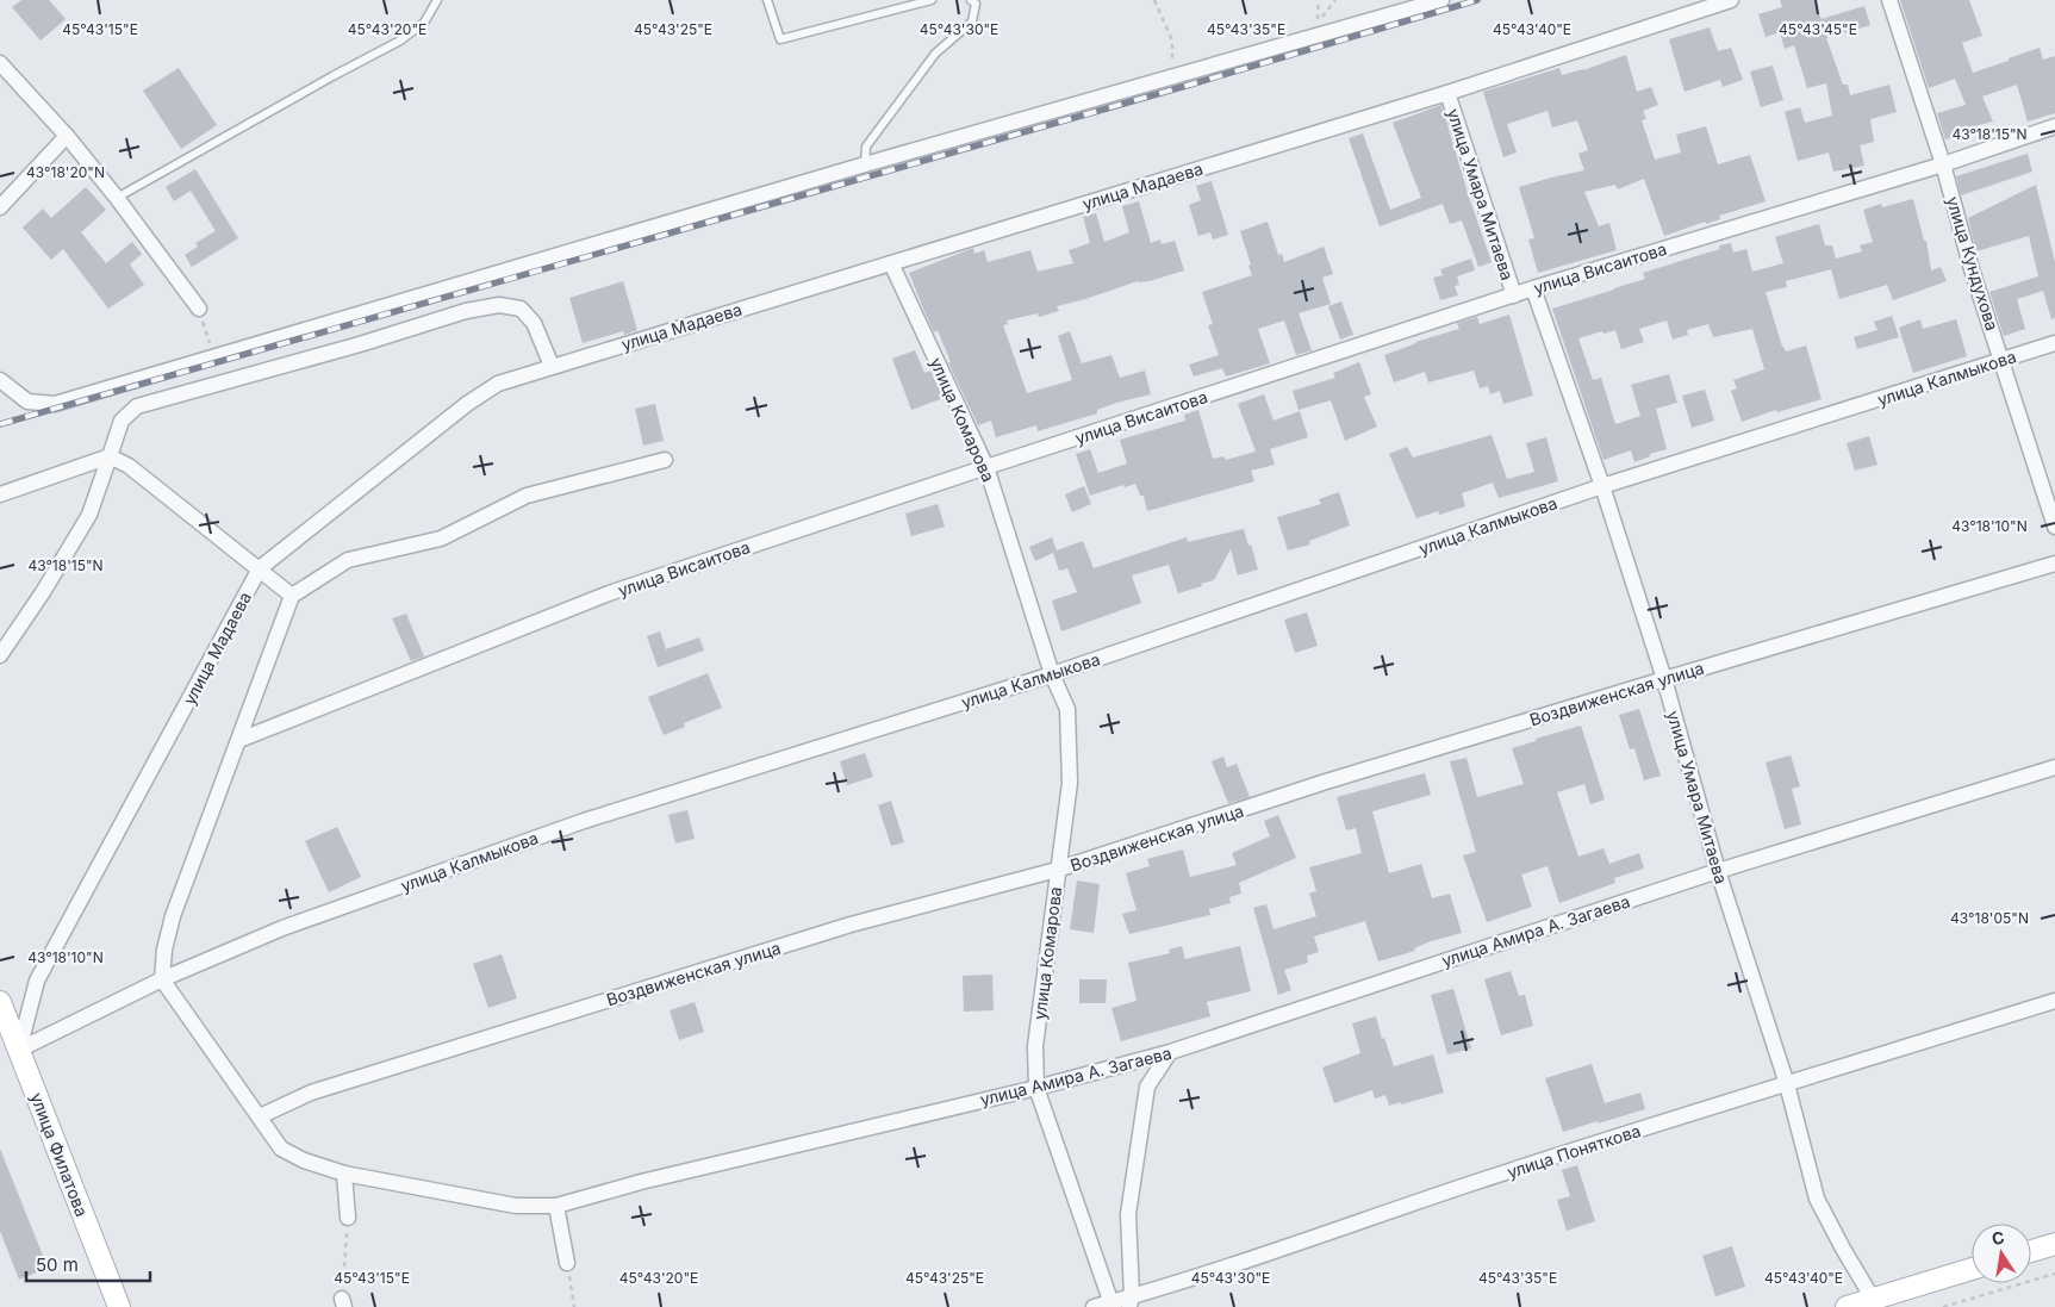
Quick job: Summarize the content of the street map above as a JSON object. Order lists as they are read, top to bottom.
{
  "streets": {
    "street": [
      "улица Мадаева",
      "улица Умара Митаева",
      "улица Кундухова",
      "улица Висаитова",
      "улица Калмыкова",
      "улица Комарова",
      "Воздвиженская улица",
      "улица Амира А. Загаева",
      "улица Поняткова",
      "улица Филатова"
    ]
  },
  "crossings": [
    ["улица Мадаева", "улица Умара Митаева"],
    ["улица Мадаева", "улица Калмыкова"],
    ["улица Мадаева", "улица Комарова"],
    ["улица Мадаева", "улица Филатова"],
    ["улица Умара Митаева", "улица Висаитова"],
    ["улица Умара Митаева", "улица Калмыкова"],
    ["улица Умара Митаева", "Воздвиженская улица"],
    ["улица Умара Митаева", "улица Амира А. Загаева"],
    ["улица Умара Митаева", "улица Поняткова"],
    ["улица Кундухова", "улица Висаитова"],
    ["улица Кундухова", "улица Калмыкова"],
    ["улица Висаитова", "улица Комарова"],
    ["улица Калмыкова", "улица Комарова"],
    ["улица Калмыкова", "улица Амира А. Загаева"],
    ["улица Калмыкова", "улица Филатова"],
    ["улица Комарова", "Воздвиженская улица"],
    ["улица Комарова", "улица Амира А. Загаева"],
    ["улица Комарова", "улица Поняткова"],
    ["Воздвиженская улица", "улица Амира А. Загаева"]
  ],
  "scale_bar": "50 m",
  "north": "top",
  "coordinates": [
    "45°43'15\"E",
    "45°43'20\"E",
    "45°43'25\"E",
    "45°43'30\"E",
    "45°43'35\"E",
    "45°43'40\"E",
    "45°43'45\"E",
    "43°18'15\"N",
    "43°18'20\"N",
    "43°18'10\"N",
    "43°18'05\"N"
  ]
}
